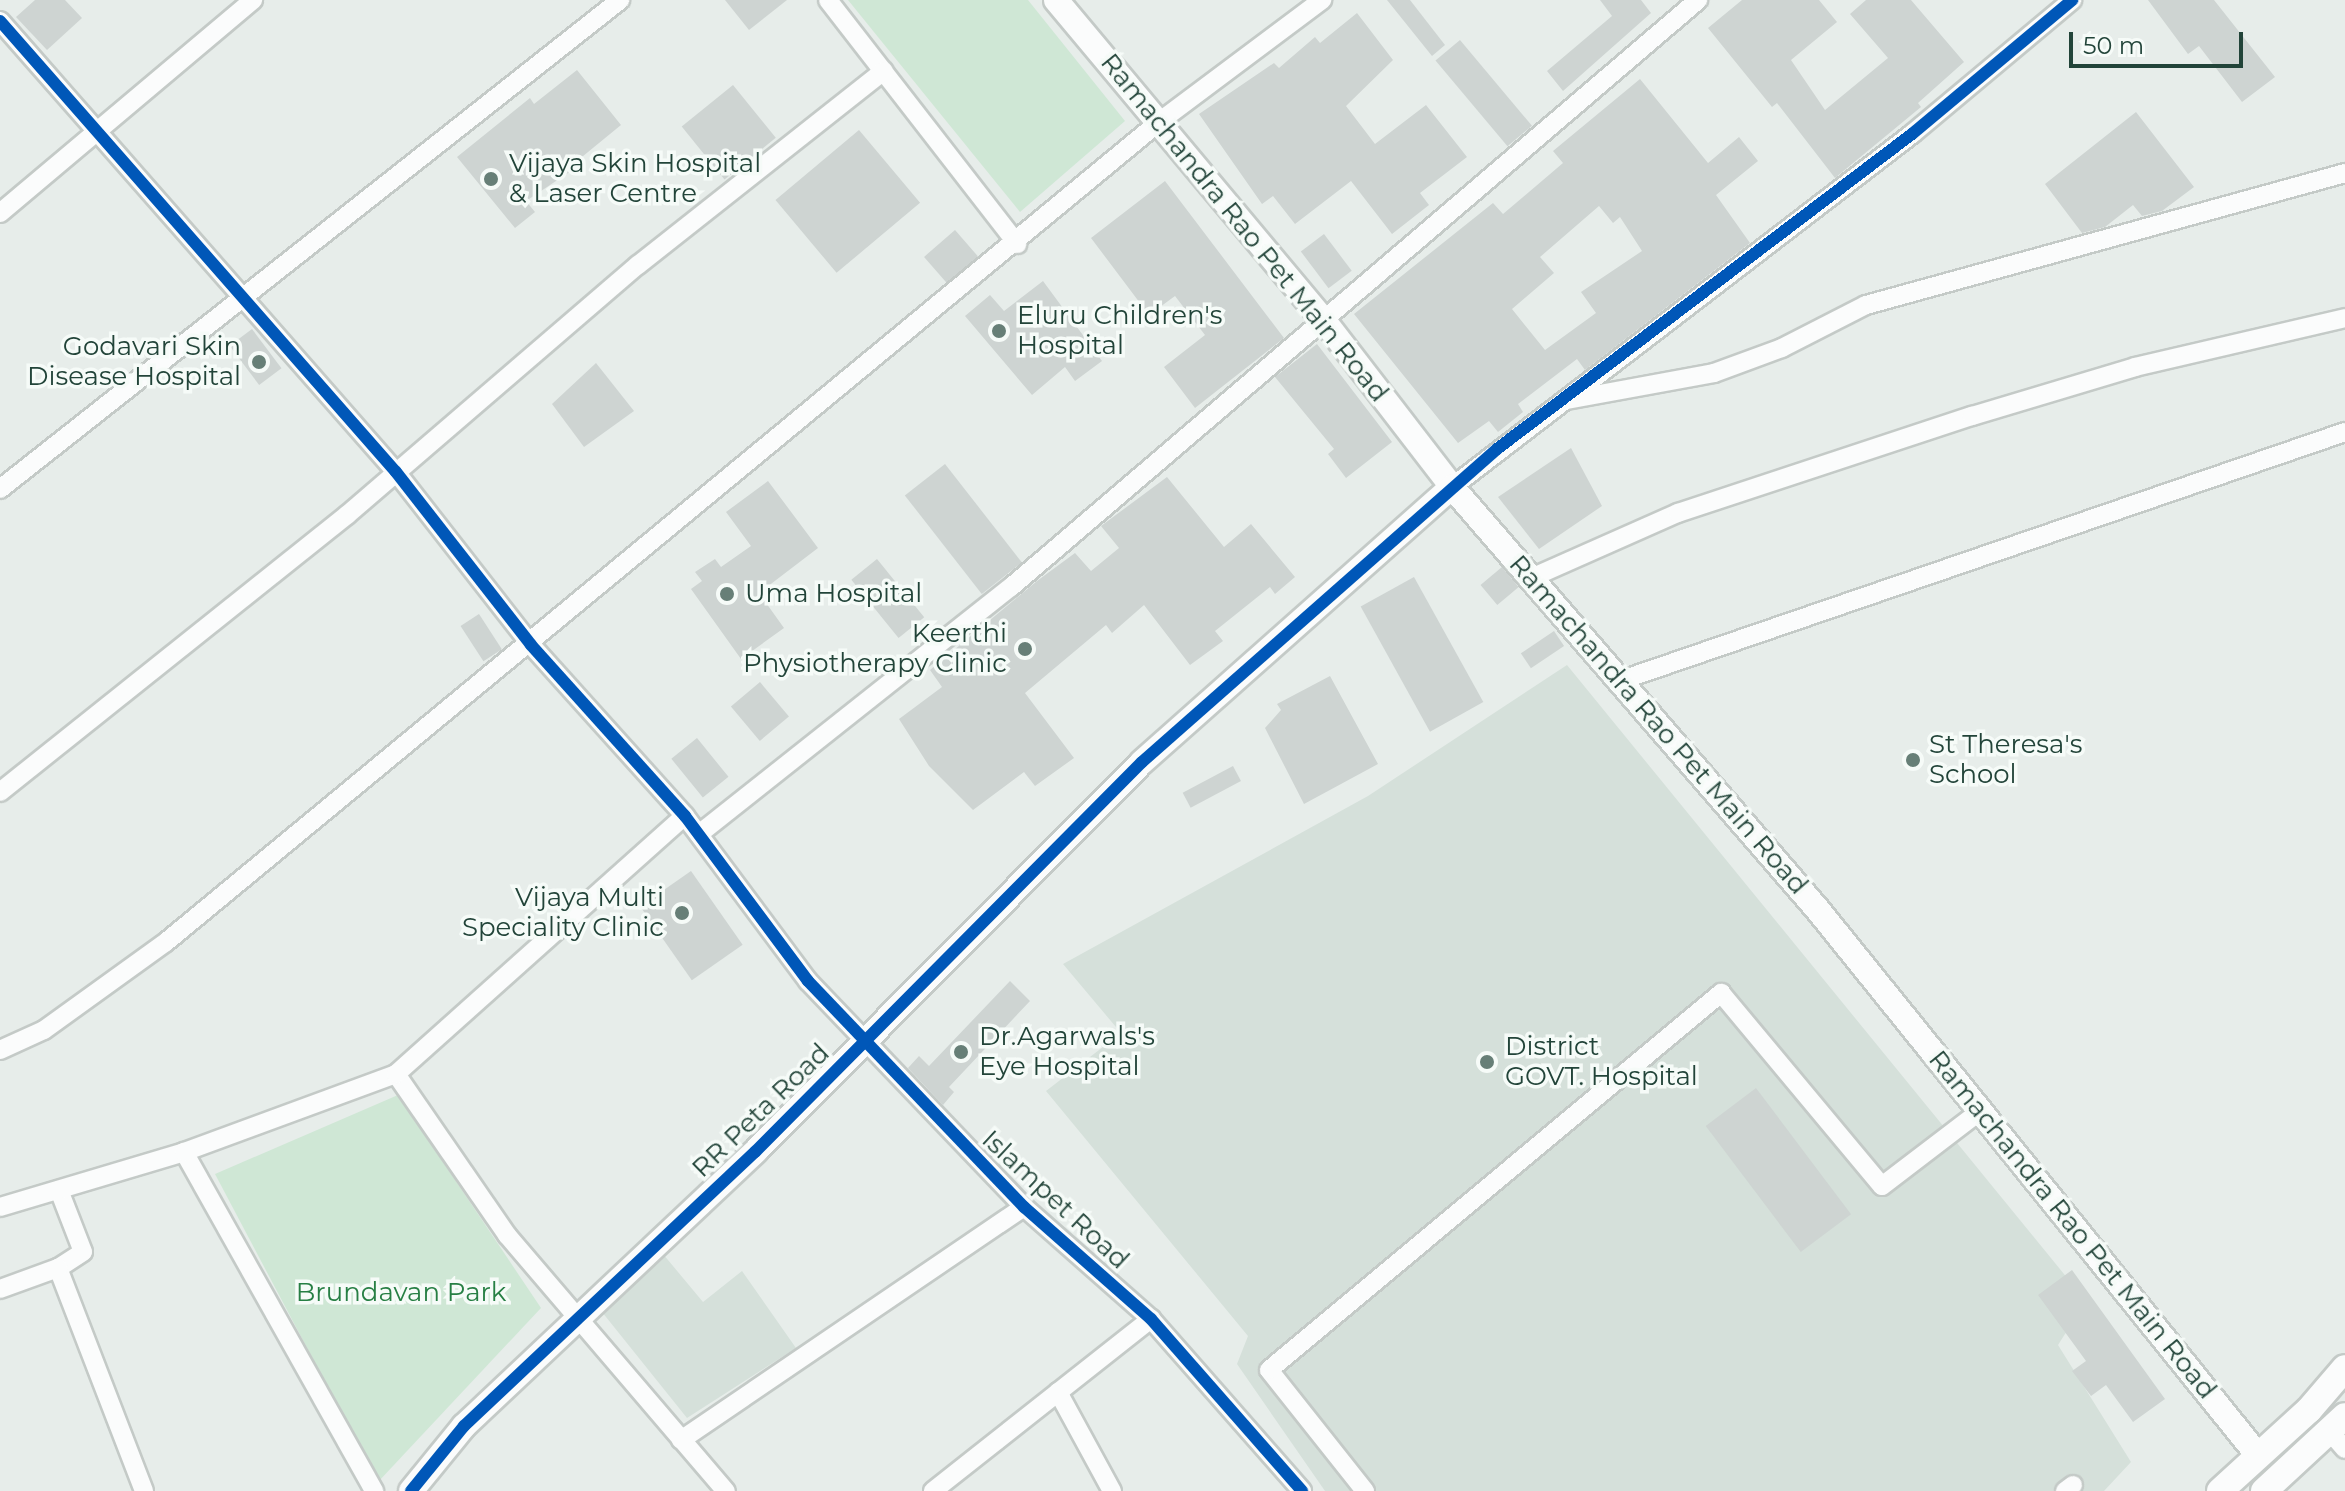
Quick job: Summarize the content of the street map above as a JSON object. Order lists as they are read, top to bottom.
{
  "streets": {
    "street": ["Ramachandra Rao Pet Main Road", "RR Peta Road", "Islampet Road"]
  },
  "crossings": [
    ["Ramachandra Rao Pet Main Road", "RR Peta Road"],
    ["RR Peta Road", "Islampet Road"]
  ],
  "parks": ["Brundavan Park"],
  "places": [
    "Vijaya Skin Hospital & Laser Centre",
    "Eluru Children's Hospital",
    "Godavari Skin Disease Hospital",
    "Uma Hospital",
    "Keerthi Physiotherapy Clinic",
    "St Theresa's School",
    "Vijaya Multi Speciality Clinic",
    "Dr.Agarwals's Eye Hospital",
    "District GOVT. Hospital"
  ],
  "scale_bar": "50 m"
}
